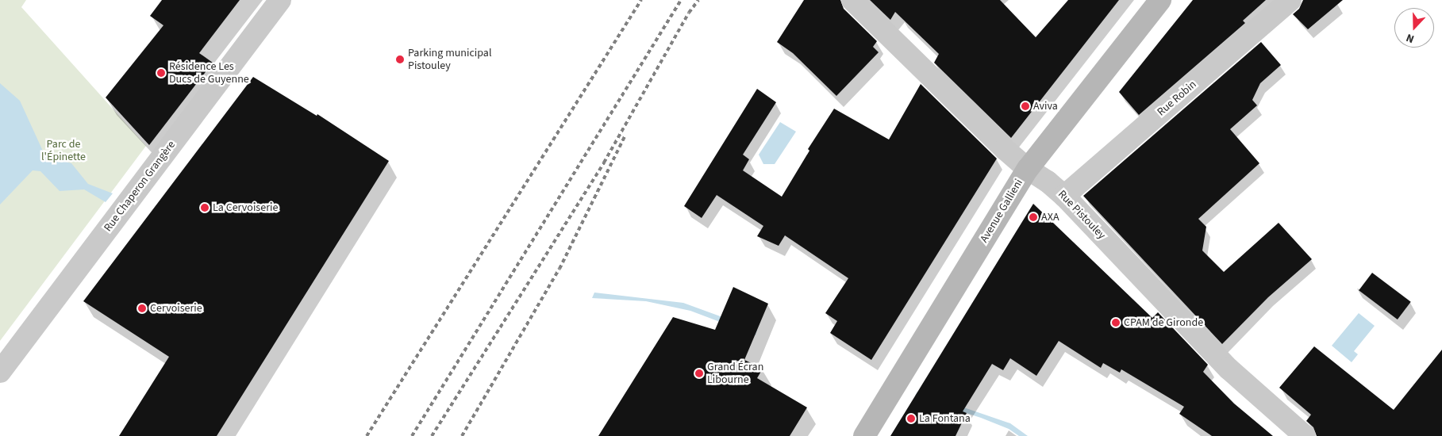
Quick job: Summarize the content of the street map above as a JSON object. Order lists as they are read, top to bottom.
{
  "streets": {
    "main road": ["Avenue Gallieni"],
    "street": ["Rue Robin", "Rue Chaperon Grangère", "Rue Pistouley"]
  },
  "crossings": [
    ["Rue Robin", "Rue Pistouley"],
    ["Avenue Gallieni", "Rue Pistouley"]
  ],
  "parks": ["Parc de l'Épinette"],
  "places": [
    "Parking municipal Pistouley",
    "Résidence Les Ducs de Guyenne",
    "Aviva",
    "La Cervoiserie",
    "AXA",
    "Cervoiserie",
    "CPAM de Gironde",
    "Grand Écran Libourne",
    "La Fontana"
  ],
  "north": "bottom"
}
